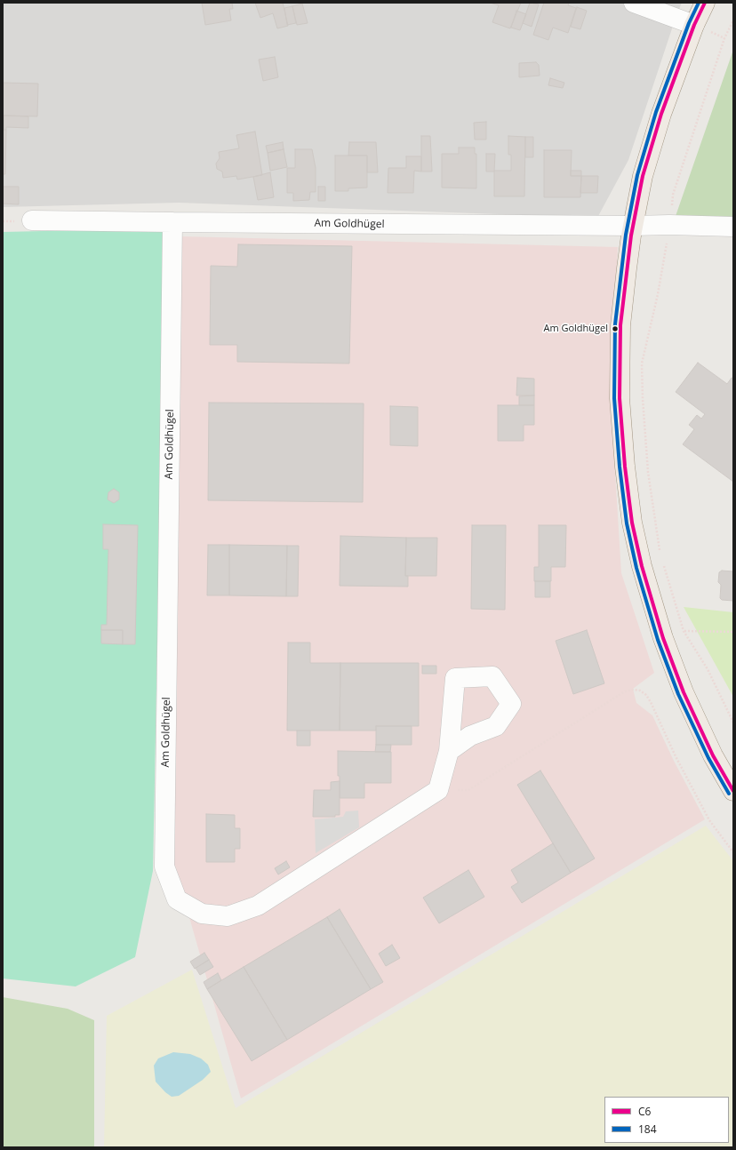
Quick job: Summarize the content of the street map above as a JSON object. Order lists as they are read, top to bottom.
{
  "streets": {
    "street": ["Am Goldhügel"]
  },
  "places": ["Am Goldhügel"],
  "lines": ["transit line C6", "transit line 184"],
  "legend": ["C6", "184"]
}
